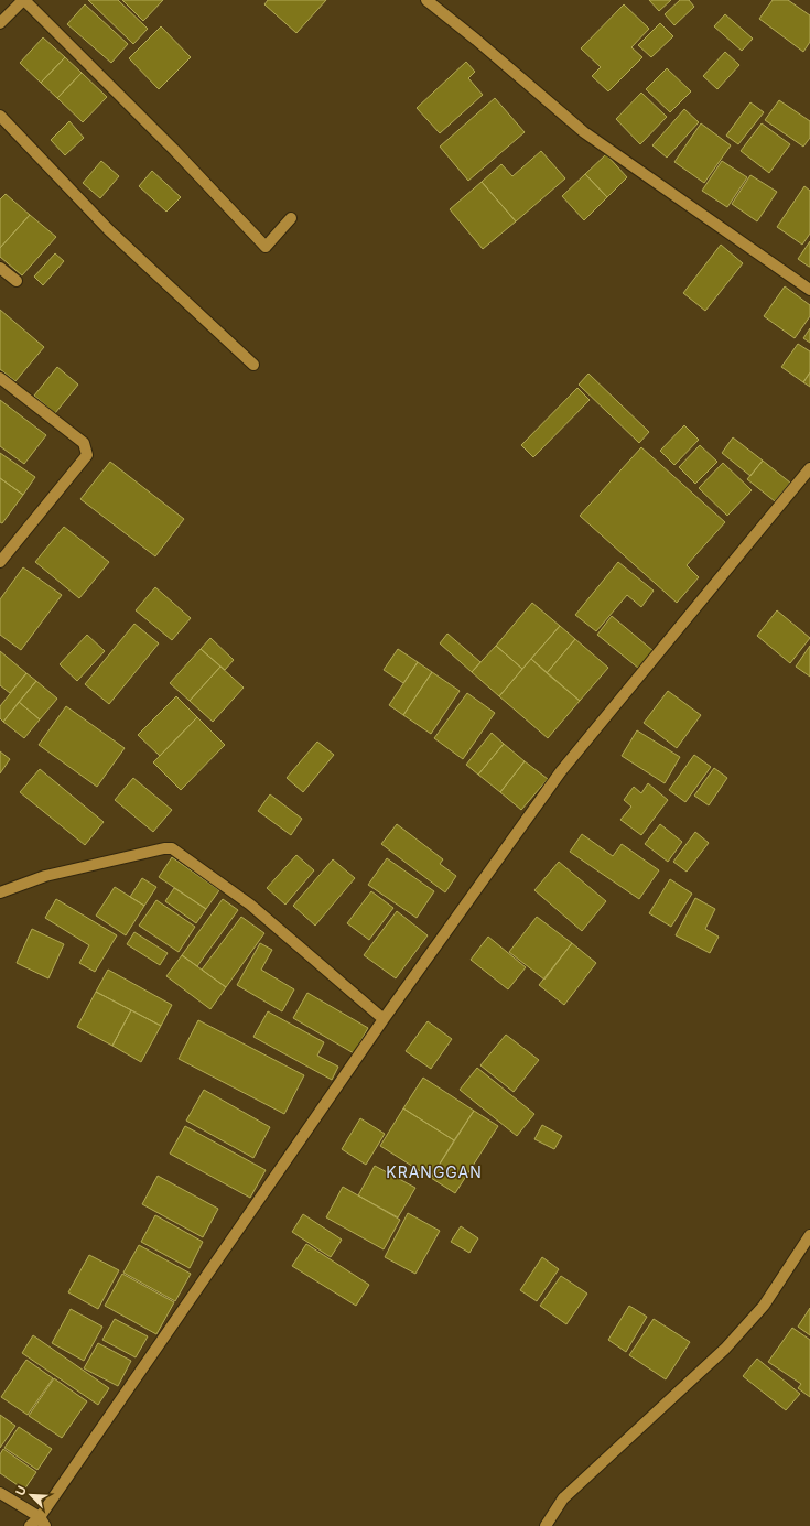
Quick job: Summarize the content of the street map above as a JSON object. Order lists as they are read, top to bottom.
{
  "districts": ["KRANGGAN"],
  "north": "top left"
}
